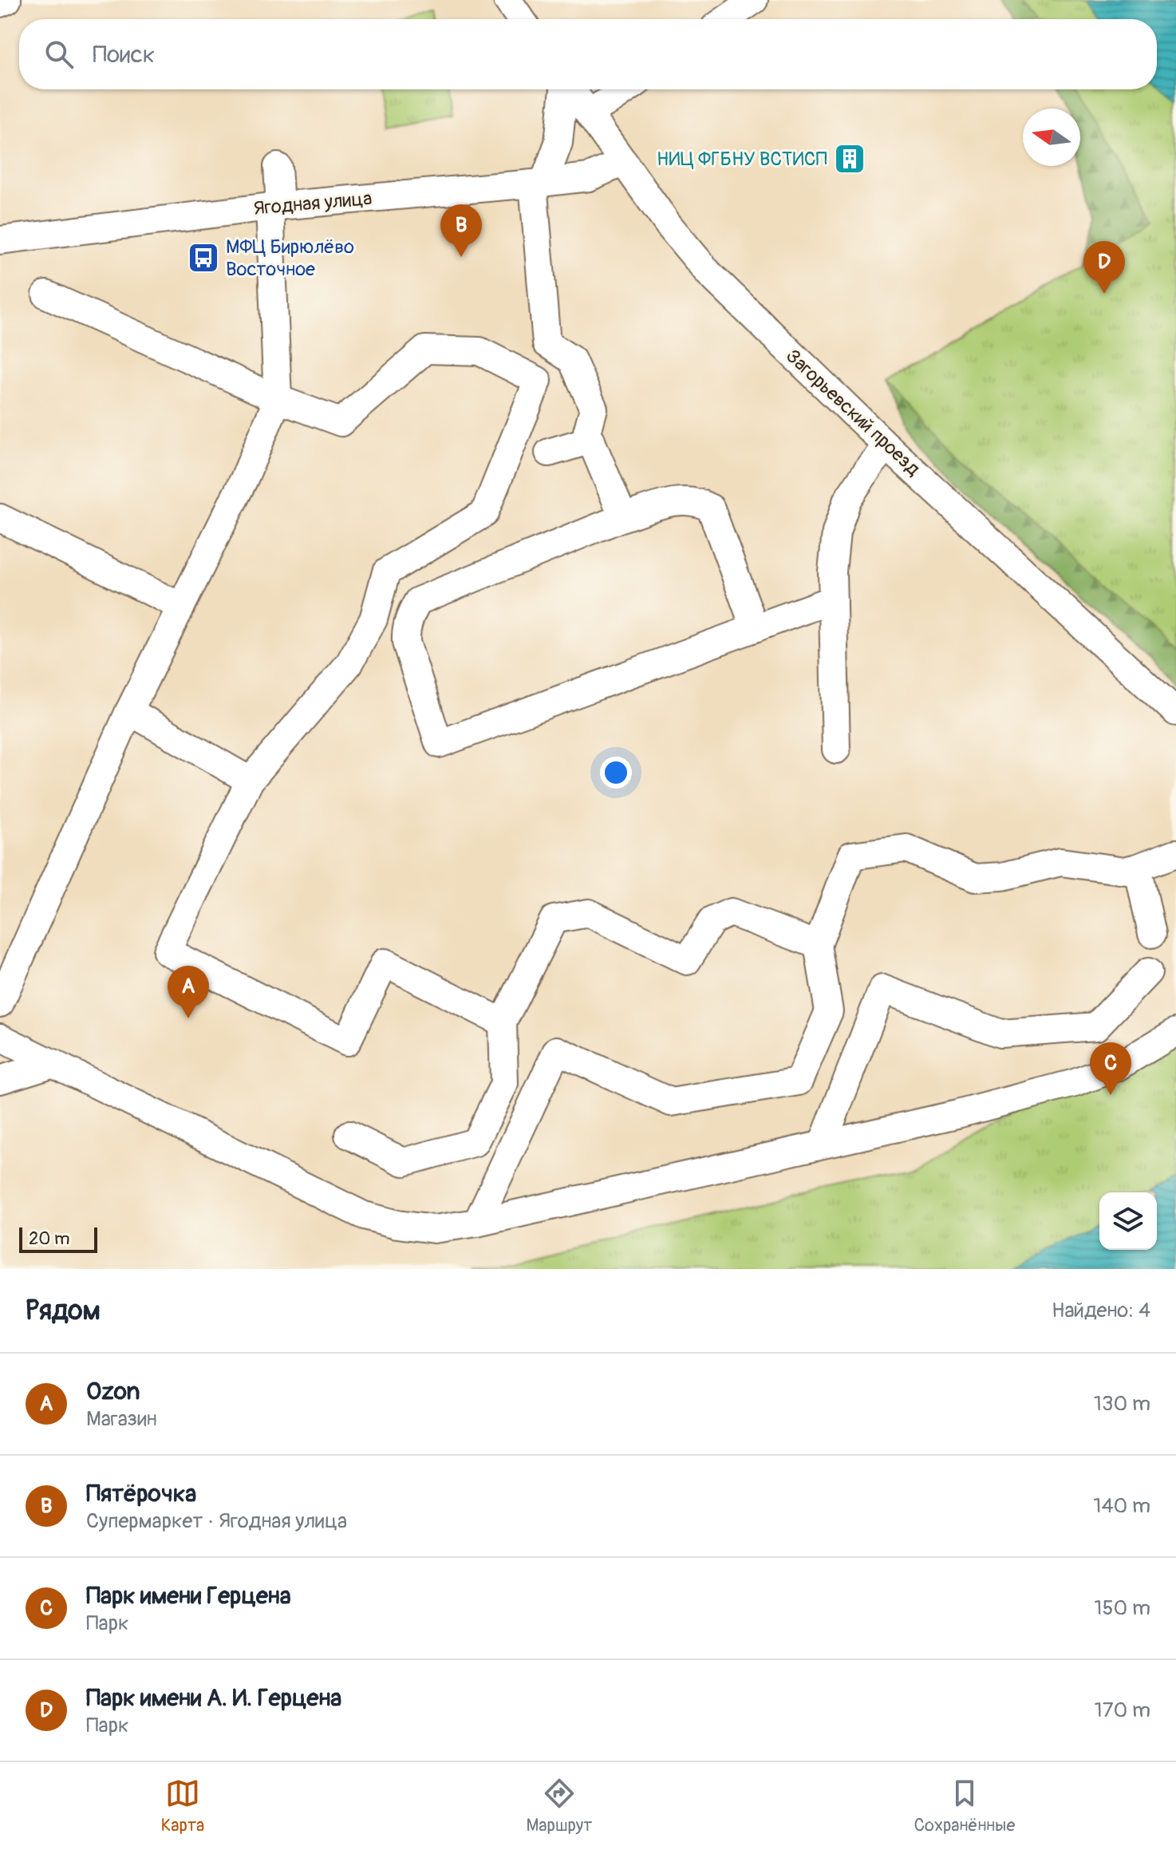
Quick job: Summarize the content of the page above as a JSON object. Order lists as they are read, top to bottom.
{
  "streets": {
    "street": ["Ягодная улица", "Загорьевский проезд"]
  },
  "crossings": [
    ["Ягодная улица", "Загорьевский проезд"]
  ],
  "places": {
    "building": ["НИЦ ФГБНУ ВСТИСП"],
    "bus stop": ["МФЦ Бирюлёво Восточное"]
  },
  "scale_bar": "20 m",
  "north": "left",
  "page": {
    "search": "Поиск",
    "pins": [
      "B",
      "D",
      "A",
      "C"
    ],
    "scale": "20 m",
    "heading": ["Рядом", "Найдено: 4"],
    "list": [
      {
        "mark": "A",
        "name": "Ozon",
        "note": "Магазин",
        "value": "130 m"
      },
      {
        "mark": "B",
        "name": "Пятёрочка",
        "note": "Супермаркет · Ягодная улица",
        "value": "140 m"
      },
      {
        "mark": "C",
        "name": "Парк имени Герцена",
        "note": "Парк",
        "value": "150 m"
      },
      {
        "mark": "D",
        "name": "Парк имени А. И. Герцена",
        "note": "Парк",
        "value": "170 m"
      }
    ],
    "nav": ["Карта", "Маршрут", "Сохранённые"]
  }
}
